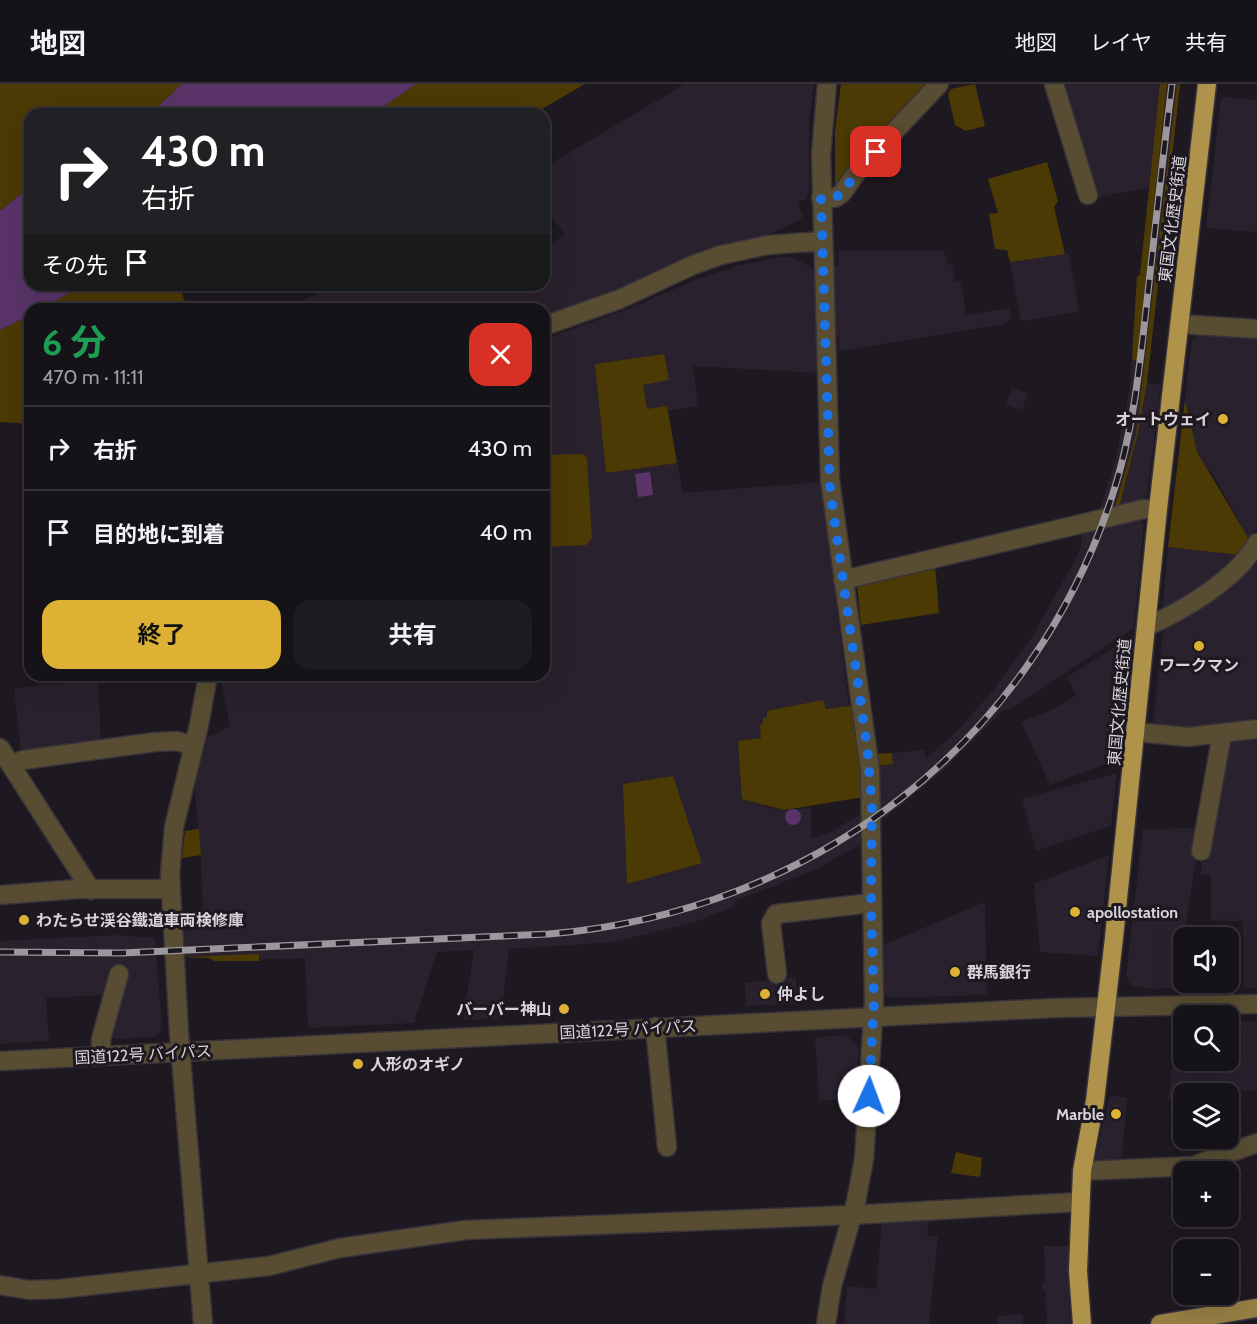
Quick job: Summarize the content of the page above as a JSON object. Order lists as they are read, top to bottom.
{
  "streets": {
    "highway": ["東国文化歴史街道"],
    "street": ["国道122号 バイパス"]
  },
  "crossings": [
    ["東国文化歴史街道", "国道122号 バイパス"]
  ],
  "places": [
    "オートウェイ",
    "ワークマン",
    "apollostation",
    "わたらせ渓谷鐵道車両検修庫",
    "群馬銀行",
    "仲よし",
    "バーバー神山",
    "人形のオギノ",
    "Marble"
  ],
  "page": {
    "header": "地図",
    "nav": ["地図", "レイヤ", "共有"],
    "turn": ["430 m", "右折"],
    "then": "その先",
    "heading": ["6 分", "470 m · 11:11"],
    "list": [
      {
        "name": "右折",
        "value": "430 m"
      },
      {
        "name": "目的地に到着",
        "value": "40 m"
      }
    ],
    "buttons": ["終了", "共有"],
    "map_buttons": ["+", "−"]
  }
}
